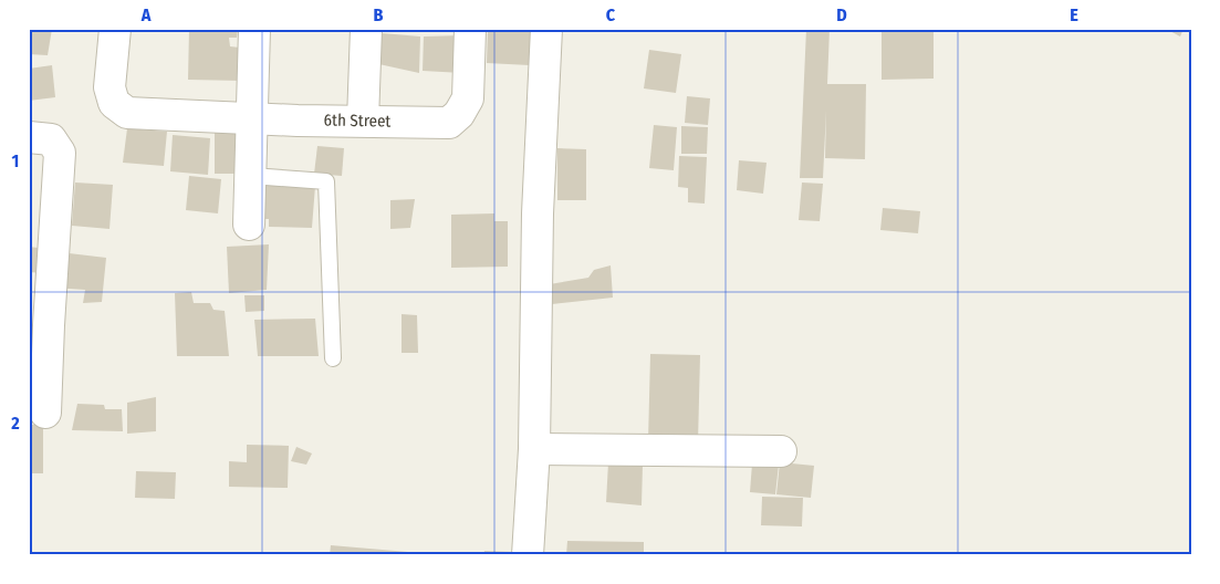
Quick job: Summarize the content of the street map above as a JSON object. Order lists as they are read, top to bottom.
{
  "streets": {
    "street": ["6th Street"]
  },
  "grid": {
    "columns": [
      "A",
      "B",
      "C",
      "D",
      "E"
    ],
    "rows": ["1", "2"]
  }
}
